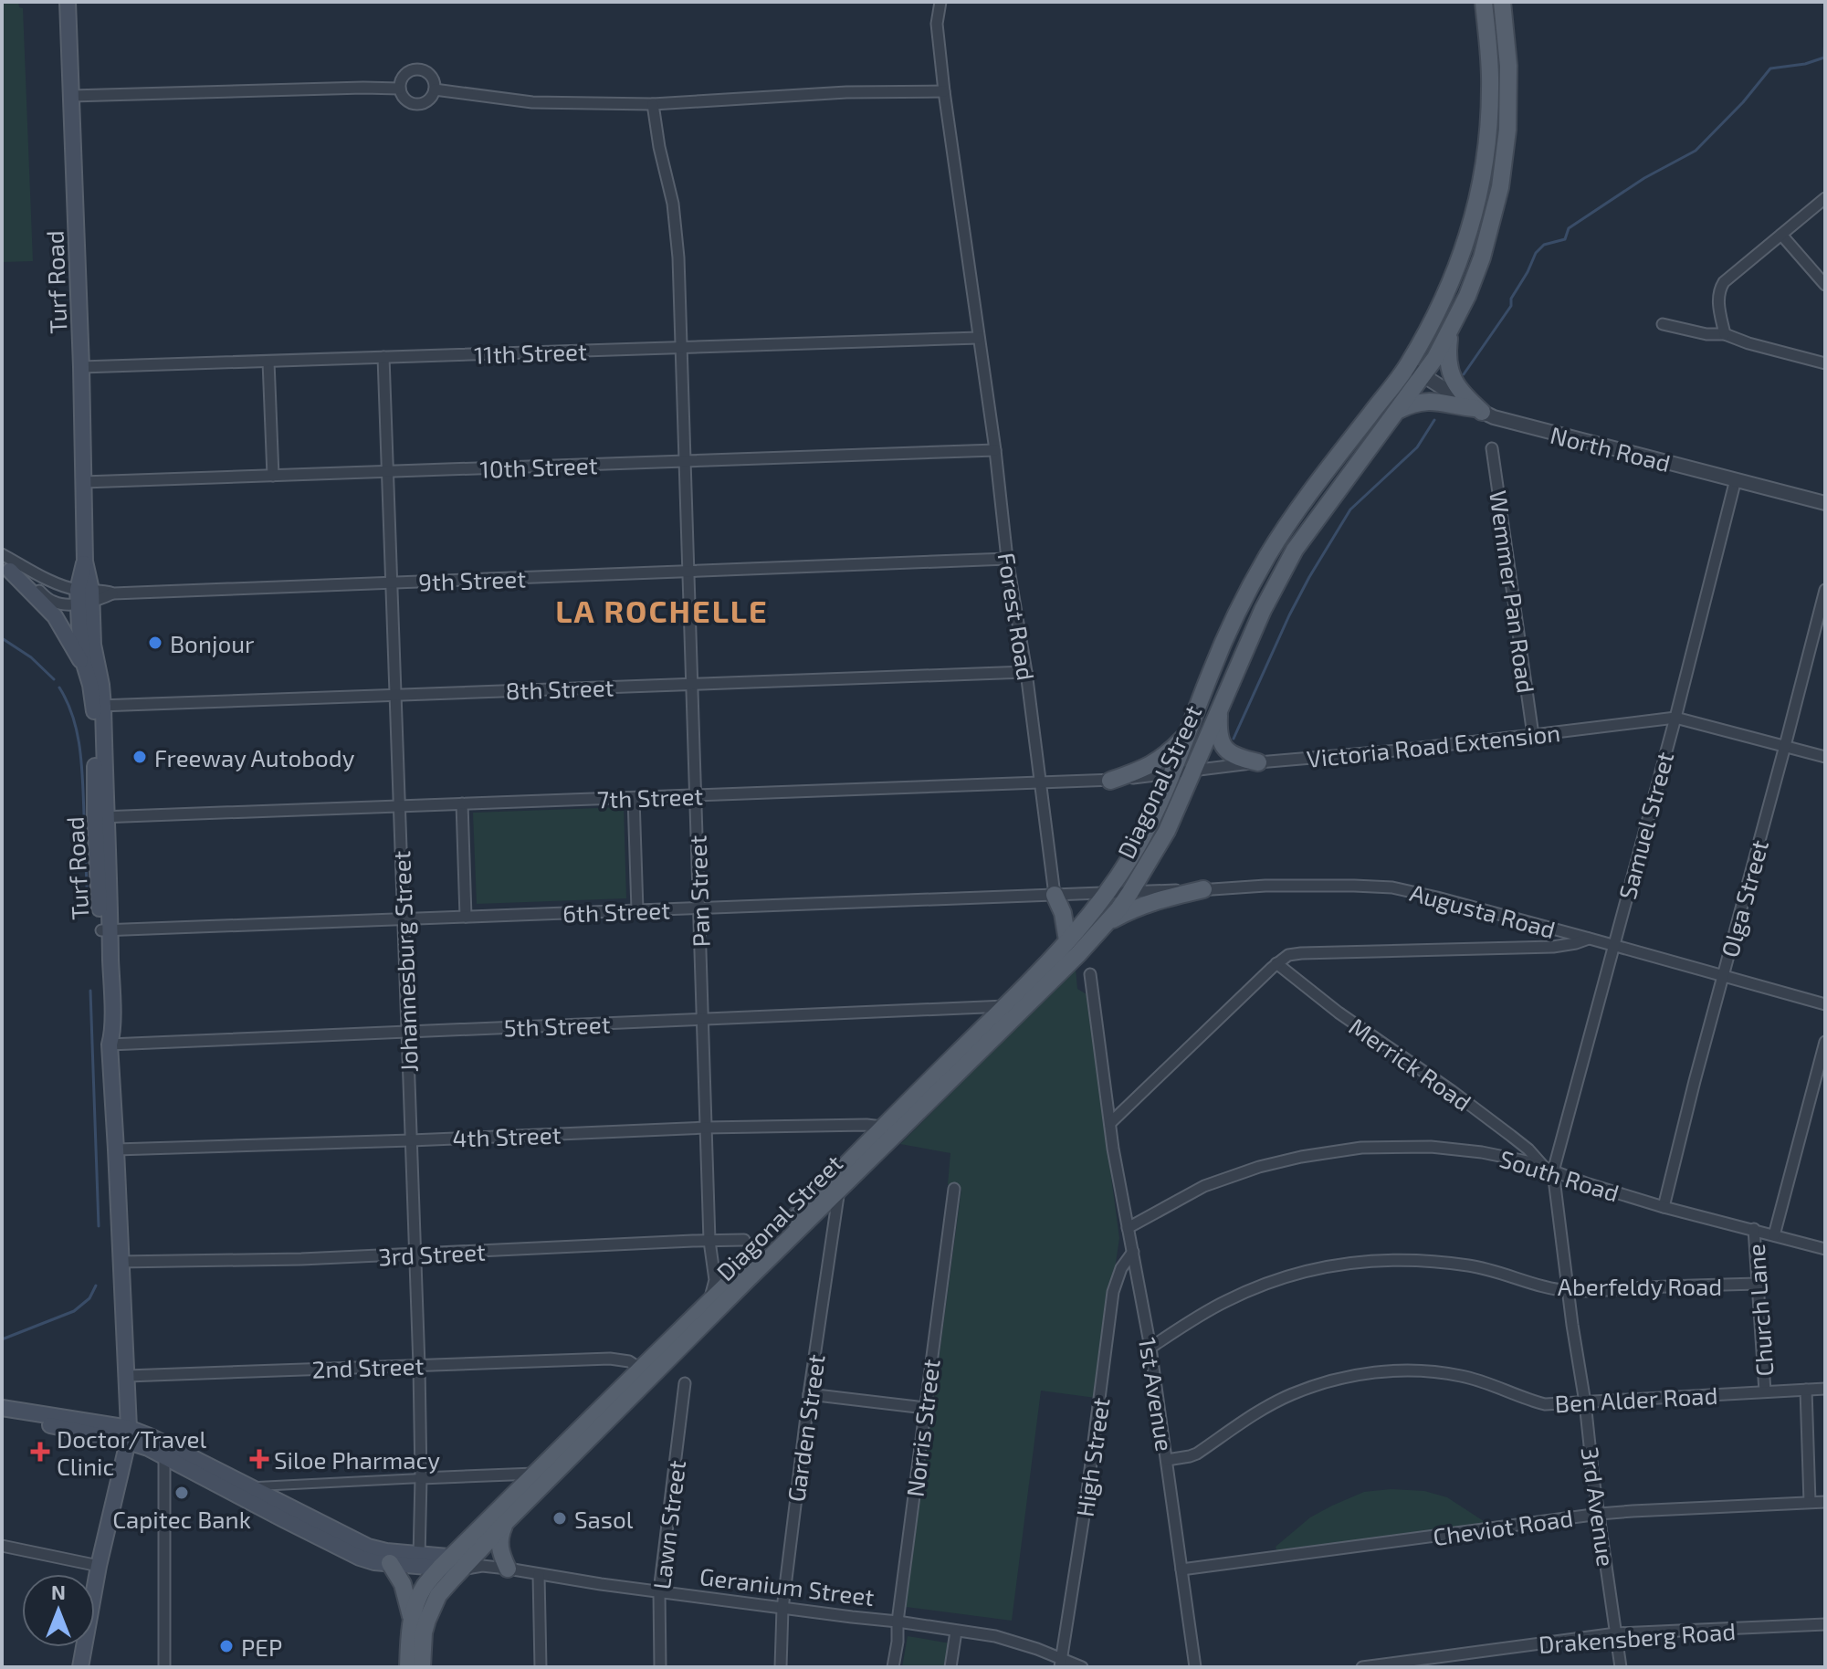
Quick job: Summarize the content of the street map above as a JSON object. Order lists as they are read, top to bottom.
{
  "streets": {
    "main road": ["Turf Road", "Diagonal Street", "Geranium Street"],
    "street": [
      "11th Street",
      "North Road",
      "10th Street",
      "9th Street",
      "Wemmer Pan Road",
      "Forest Road",
      "8th Street",
      "Victoria Road Extension",
      "7th Street",
      "Samuel Street",
      "Pan Street",
      "Olga Street",
      "Augusta Road",
      "6th Street",
      "Johannesburg Street",
      "5th Street",
      "Merrick Road",
      "4th Street",
      "South Road",
      "3rd Street",
      "Aberfeldy Road",
      "Church Lane",
      "2nd Street",
      "1st Avenue",
      "Ben Alder Road",
      "Garden Street",
      "Norris Street",
      "High Street",
      "3rd Avenue",
      "Lawn Street",
      "Cheviot Road",
      "Drakensberg Road"
    ]
  },
  "crossings": [
    ["Turf Road", "11th Street"],
    ["Turf Road", "10th Street"],
    ["Turf Road", "9th Street"],
    ["Turf Road", "8th Street"],
    ["Turf Road", "7th Street"],
    ["Turf Road", "6th Street"],
    ["Turf Road", "5th Street"],
    ["Turf Road", "4th Street"],
    ["Turf Road", "3rd Street"],
    ["Turf Road", "2nd Street"],
    ["Turf Road", "Geranium Street"],
    ["11th Street", "Forest Road"],
    ["11th Street", "Pan Street"],
    ["11th Street", "Johannesburg Street"],
    ["North Road", "Diagonal Street"],
    ["North Road", "Samuel Street"],
    ["10th Street", "Forest Road"],
    ["10th Street", "Pan Street"],
    ["10th Street", "Johannesburg Street"],
    ["9th Street", "Forest Road"],
    ["9th Street", "Pan Street"],
    ["9th Street", "Johannesburg Street"],
    ["Wemmer Pan Road", "Victoria Road Extension"],
    ["Forest Road", "8th Street"],
    ["Forest Road", "7th Street"],
    ["Forest Road", "6th Street"],
    ["8th Street", "Pan Street"],
    ["8th Street", "Johannesburg Street"],
    ["Victoria Road Extension", "Diagonal Street"],
    ["Victoria Road Extension", "7th Street"],
    ["Victoria Road Extension", "Samuel Street"],
    ["Diagonal Street", "7th Street"],
    ["Diagonal Street", "Pan Street"],
    ["Diagonal Street", "Augusta Road"],
    ["Diagonal Street", "6th Street"],
    ["Diagonal Street", "5th Street"],
    ["Diagonal Street", "4th Street"],
    ["Diagonal Street", "2nd Street"],
    ["Diagonal Street", "Garden Street"],
    ["Diagonal Street", "Geranium Street"],
    ["7th Street", "Pan Street"],
    ["7th Street", "Johannesburg Street"],
    ["Samuel Street", "Augusta Road"],
    ["Samuel Street", "South Road"],
    ["Samuel Street", "3rd Avenue"],
    ["Pan Street", "6th Street"],
    ["Pan Street", "5th Street"],
    ["Pan Street", "4th Street"],
    ["Pan Street", "3rd Street"],
    ["Olga Street", "Augusta Road"],
    ["Olga Street", "South Road"],
    ["Augusta Road", "6th Street"],
    ["6th Street", "Johannesburg Street"],
    ["Johannesburg Street", "5th Street"],
    ["Johannesburg Street", "4th Street"],
    ["Johannesburg Street", "3rd Street"],
    ["Johannesburg Street", "2nd Street"],
    ["Johannesburg Street", "Geranium Street"],
    ["Merrick Road", "South Road"],
    ["South Road", "Church Lane"],
    ["South Road", "1st Avenue"],
    ["South Road", "3rd Avenue"],
    ["Aberfeldy Road", "Church Lane"],
    ["Aberfeldy Road", "1st Avenue"],
    ["Aberfeldy Road", "3rd Avenue"],
    ["Church Lane", "Ben Alder Road"],
    ["1st Avenue", "Ben Alder Road"],
    ["1st Avenue", "High Street"],
    ["1st Avenue", "Cheviot Road"],
    ["Ben Alder Road", "3rd Avenue"],
    ["Garden Street", "Geranium Street"],
    ["Norris Street", "Geranium Street"],
    ["High Street", "Geranium Street"],
    ["3rd Avenue", "Cheviot Road"],
    ["3rd Avenue", "Drakensberg Road"],
    ["Lawn Street", "Geranium Street"]
  ],
  "districts": ["LA ROCHELLE"],
  "places": {
    "other": [
      "Bonjour",
      "Freeway Autobody",
      "Capitec Bank",
      "Sasol",
      "PEP"
    ],
    "health": ["Doctor/Travel Clinic", "Siloe Pharmacy"]
  },
  "north": "top"
}
